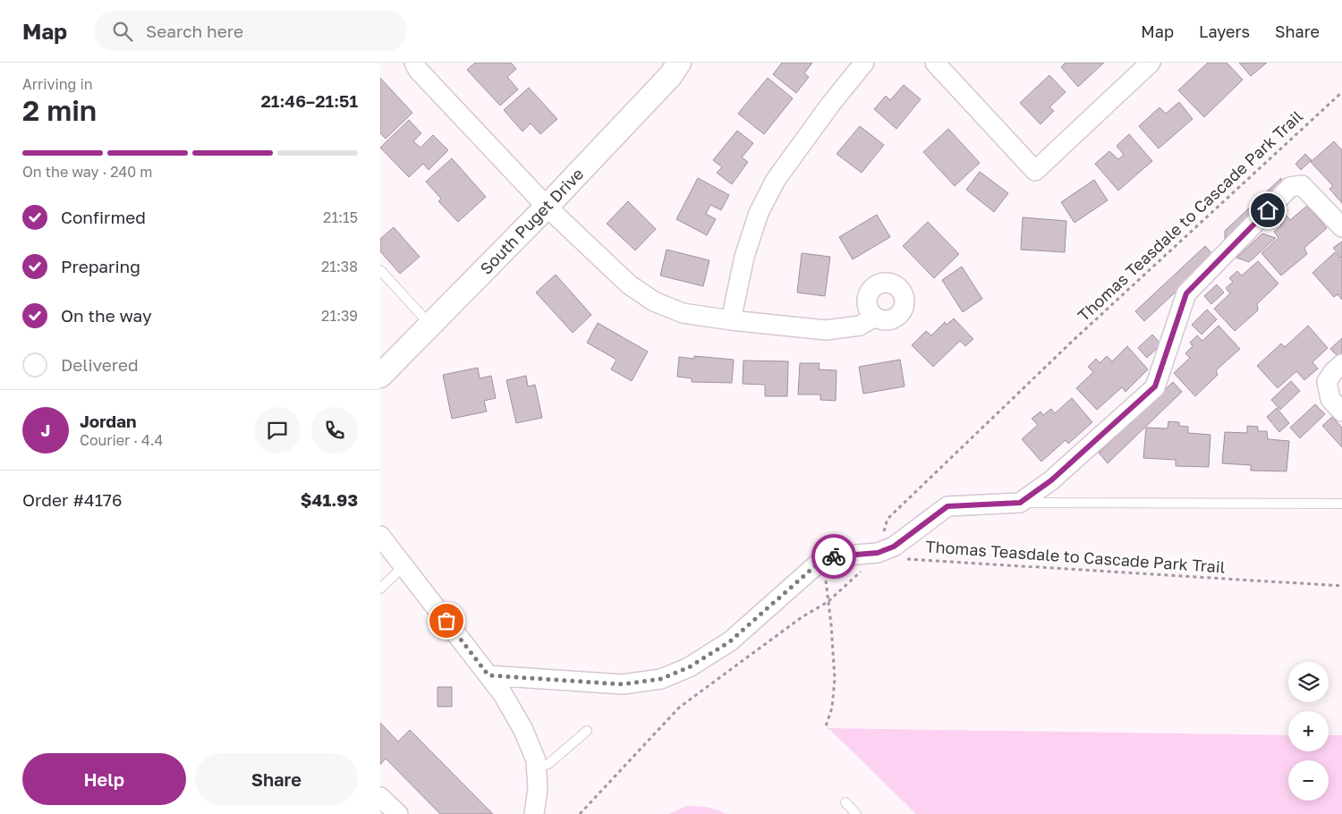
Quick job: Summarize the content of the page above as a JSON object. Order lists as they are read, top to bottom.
{
  "streets": {
    "street": ["South Puget Drive"],
    "path": ["Thomas Teasdale to Cascade Park Trail"]
  },
  "page": {
    "header": "Map",
    "search": "Search here",
    "nav": ["Map", "Layers", "Share"],
    "heading": ["2 min", "Arriving in", "21:46–21:51"],
    "panel": [
      "Jordan",
      "Courier · 4.4",
      "Order #4176",
      "$41.93"
    ],
    "bar": "On the way · 240 m",
    "list": [
      ["Confirmed", "21:15"],
      ["Preparing", "21:38"],
      ["On the way", "21:39"],
      "Delivered"
    ],
    "round": "J",
    "map_buttons": ["+", "−"],
    "buttons": ["Help", "Share"]
  }
}
